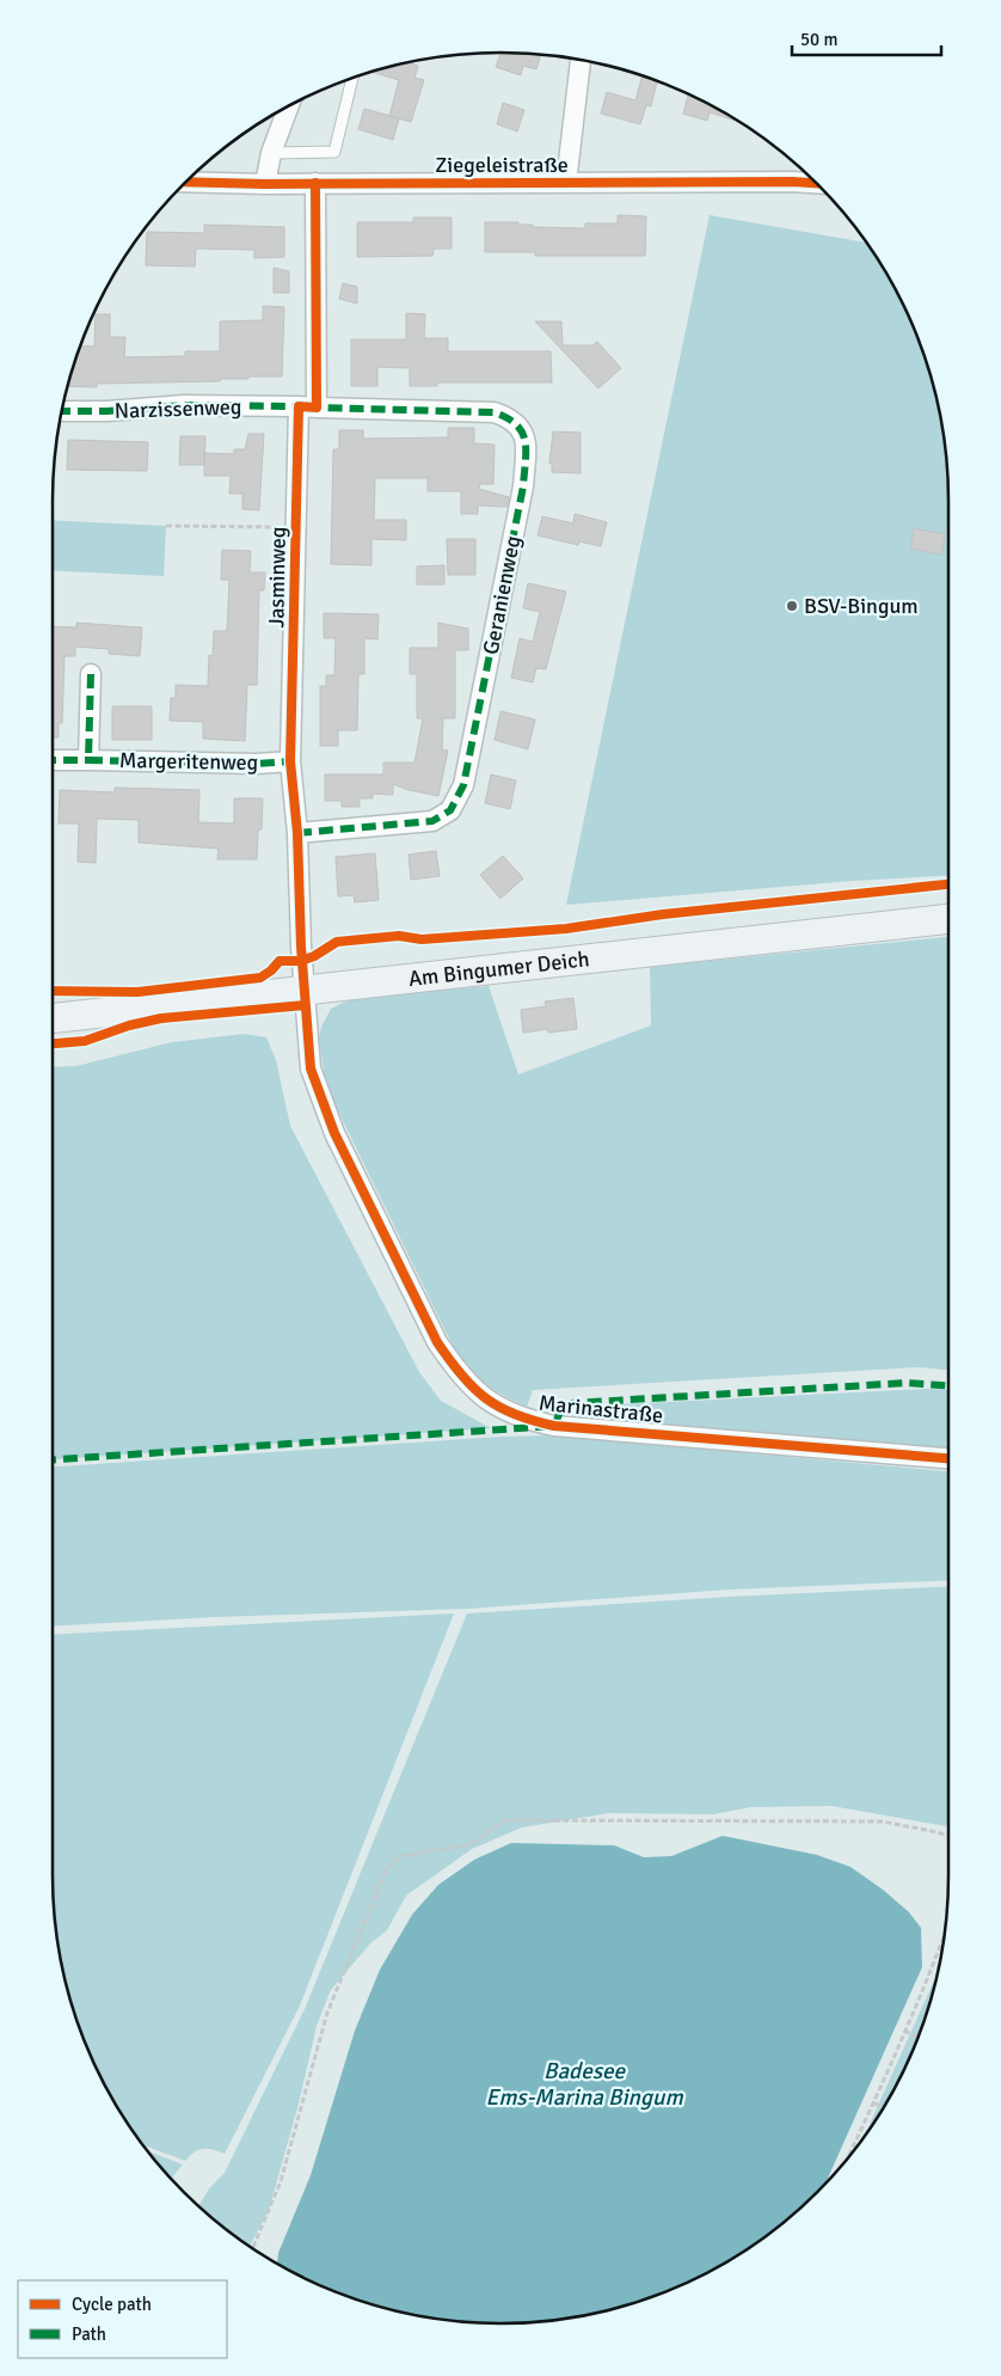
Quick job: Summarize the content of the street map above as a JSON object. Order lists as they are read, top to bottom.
{
  "streets": {
    "main road": ["Am Bingumer Deich"],
    "street": [
      "Ziegeleistraße",
      "Narzissenweg",
      "Jasminweg",
      "Geranienweg",
      "Margeritenweg",
      "Marinastraße"
    ]
  },
  "crossings": [
    ["Ziegeleistraße", "Jasminweg"],
    ["Narzissenweg", "Jasminweg"],
    ["Narzissenweg", "Geranienweg"],
    ["Jasminweg", "Geranienweg"],
    ["Jasminweg", "Margeritenweg"],
    ["Jasminweg", "Am Bingumer Deich"],
    ["Jasminweg", "Marinastraße"],
    ["Am Bingumer Deich", "Marinastraße"]
  ],
  "water": ["Badesee Ems-Marina Bingum"],
  "places": ["BSV-Bingum"],
  "legend": ["Cycle path", "Path"],
  "scale_bar": "50 m"
}
